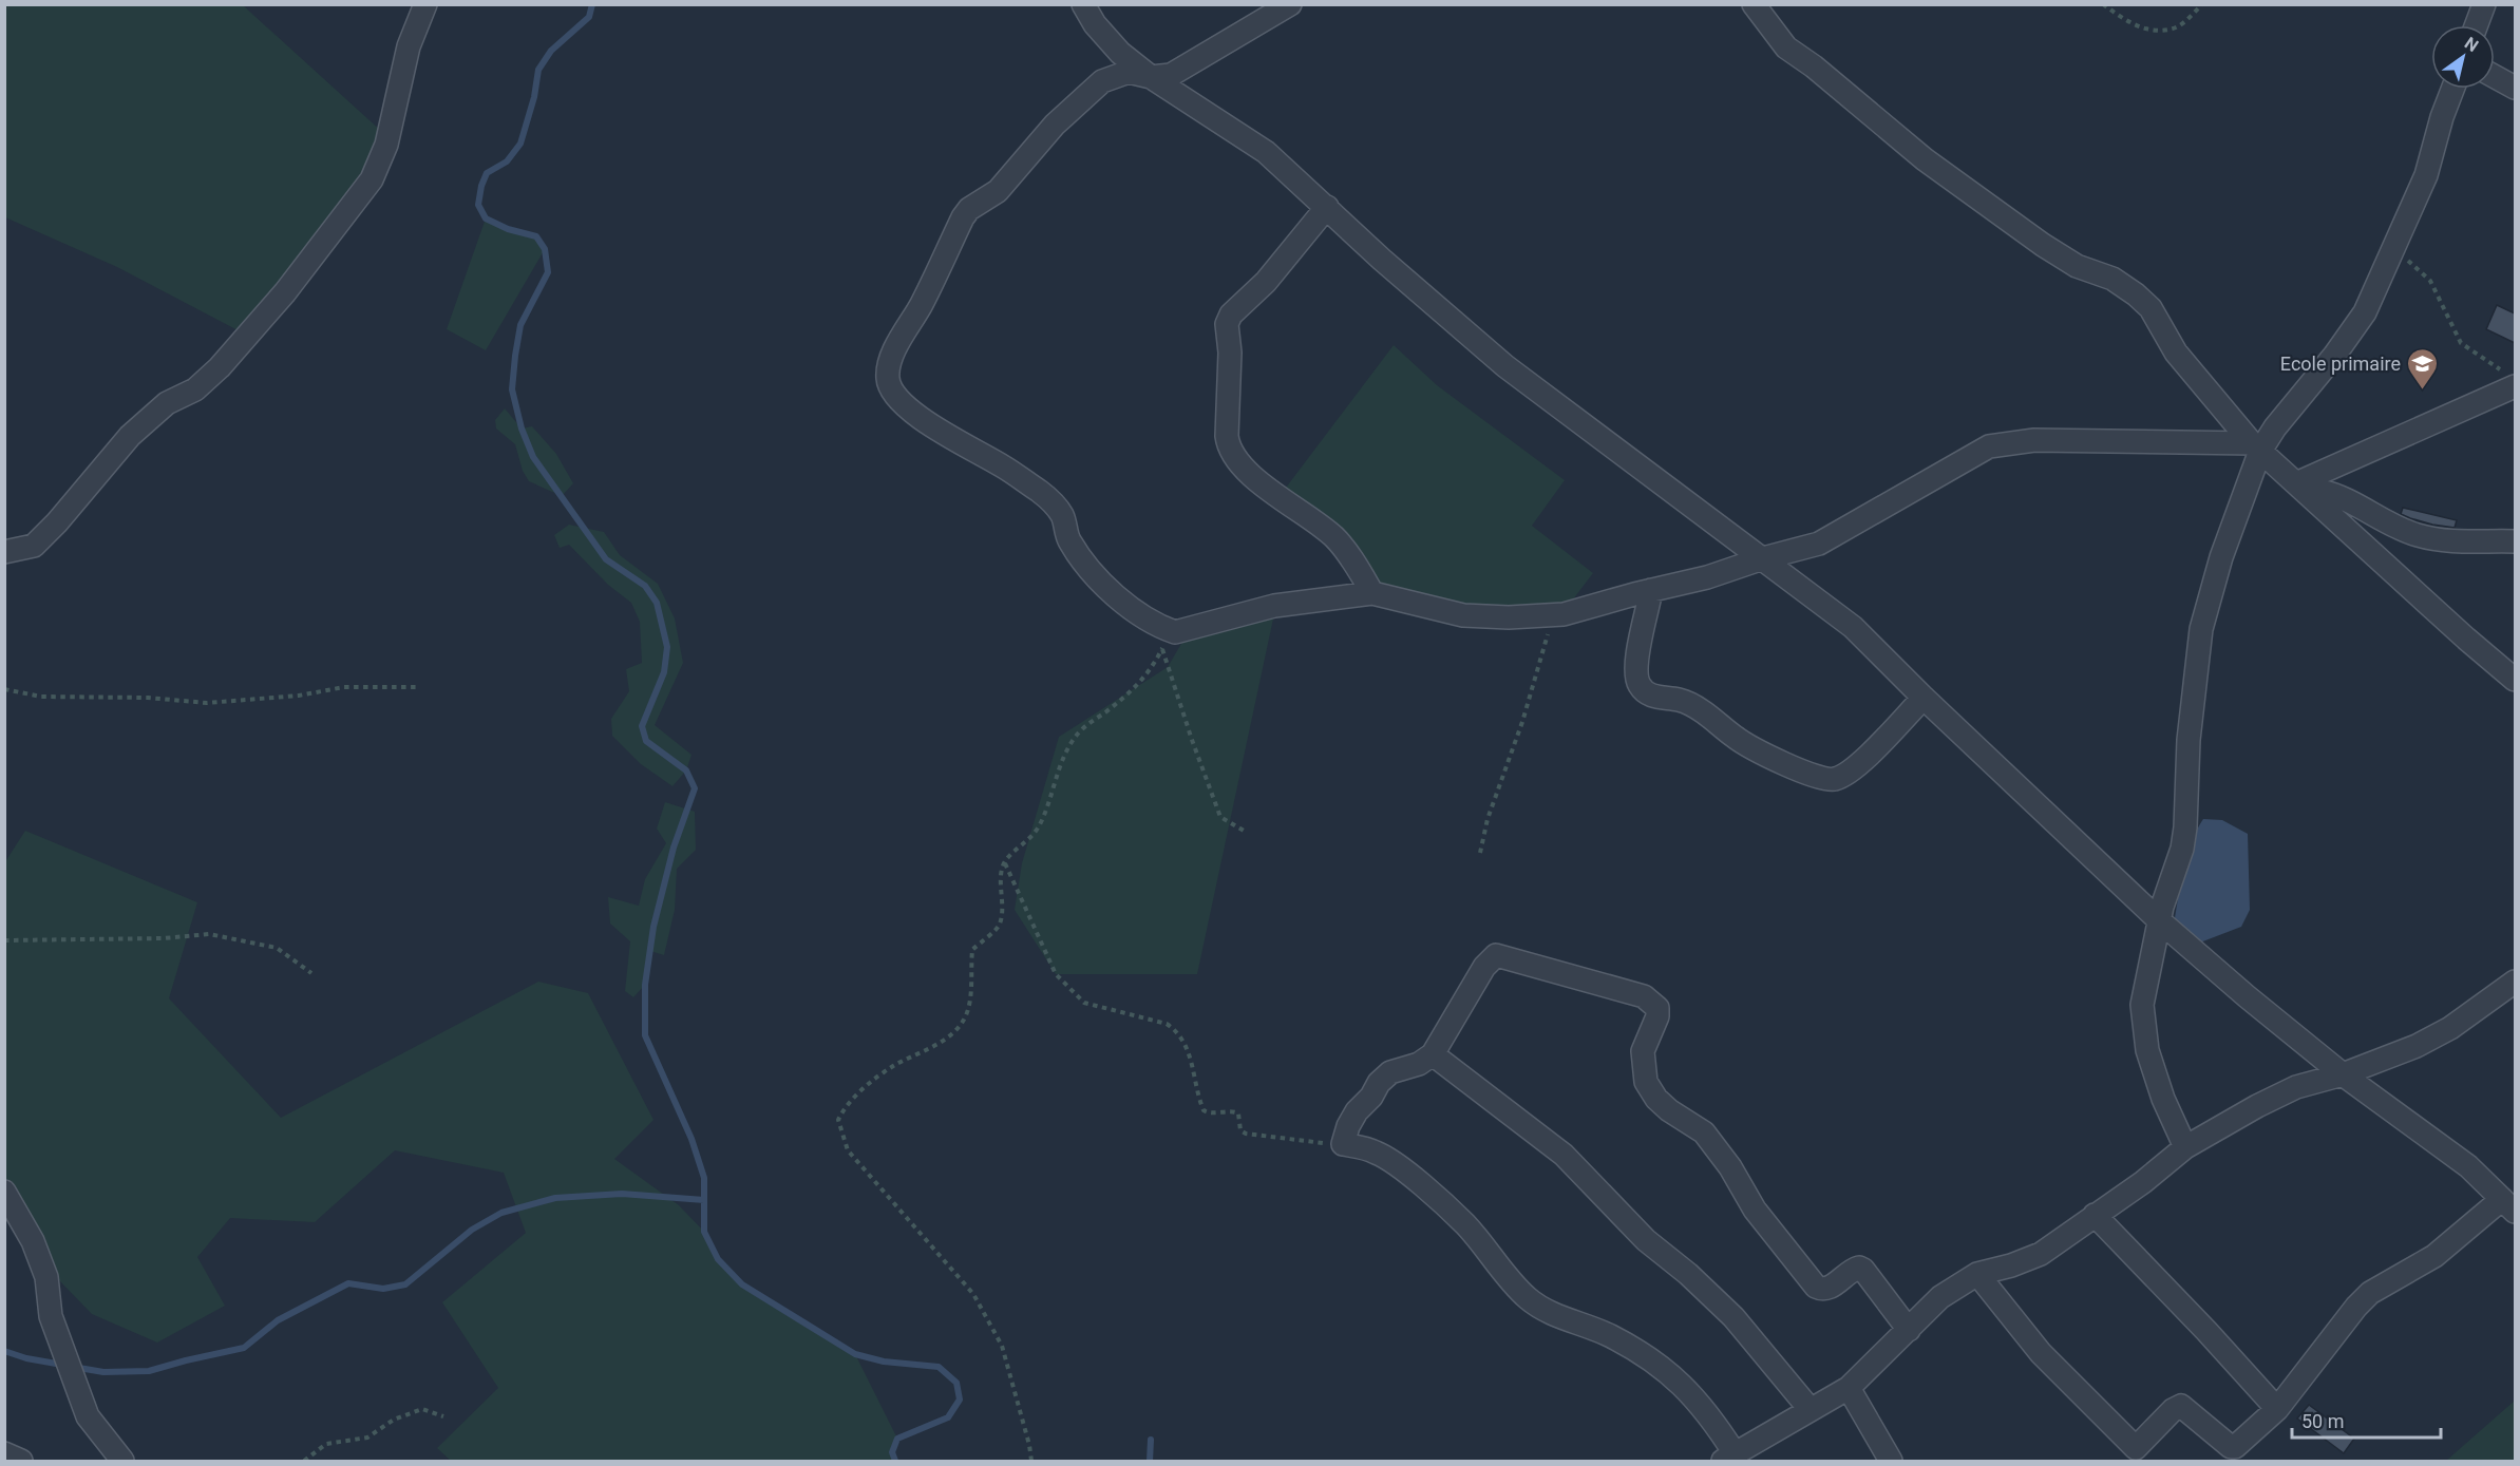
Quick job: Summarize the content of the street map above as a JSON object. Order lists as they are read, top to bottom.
{
  "places": {
    "school or university": ["Ecole primaire"]
  },
  "scale_bar": "50 m",
  "north": "top right"
}
